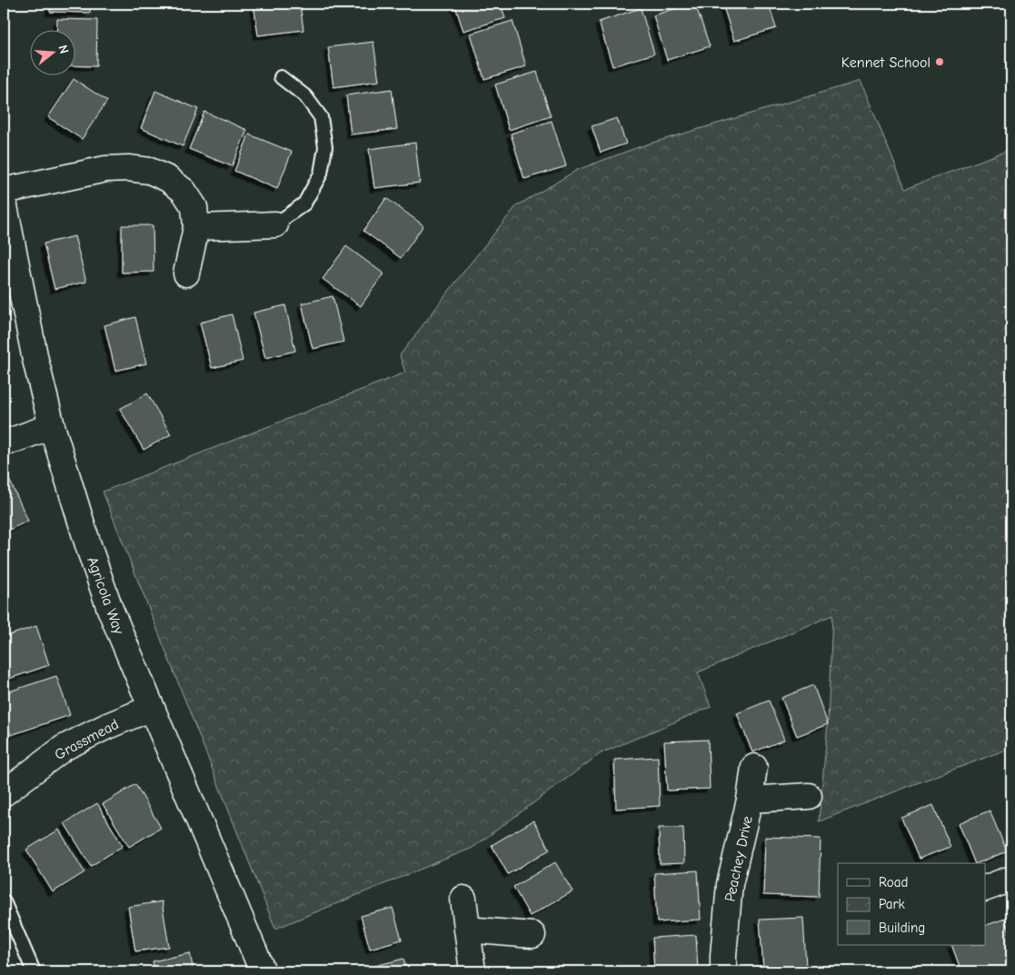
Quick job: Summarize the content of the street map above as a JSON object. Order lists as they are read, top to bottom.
{
  "streets": {
    "street": ["Agricola Way", "Grassmead", "Peachey Drive"]
  },
  "crossings": [
    ["Agricola Way", "Grassmead"]
  ],
  "places": ["Kennet School"],
  "legend": ["Road", "Park", "Building"],
  "north": "right"
}
